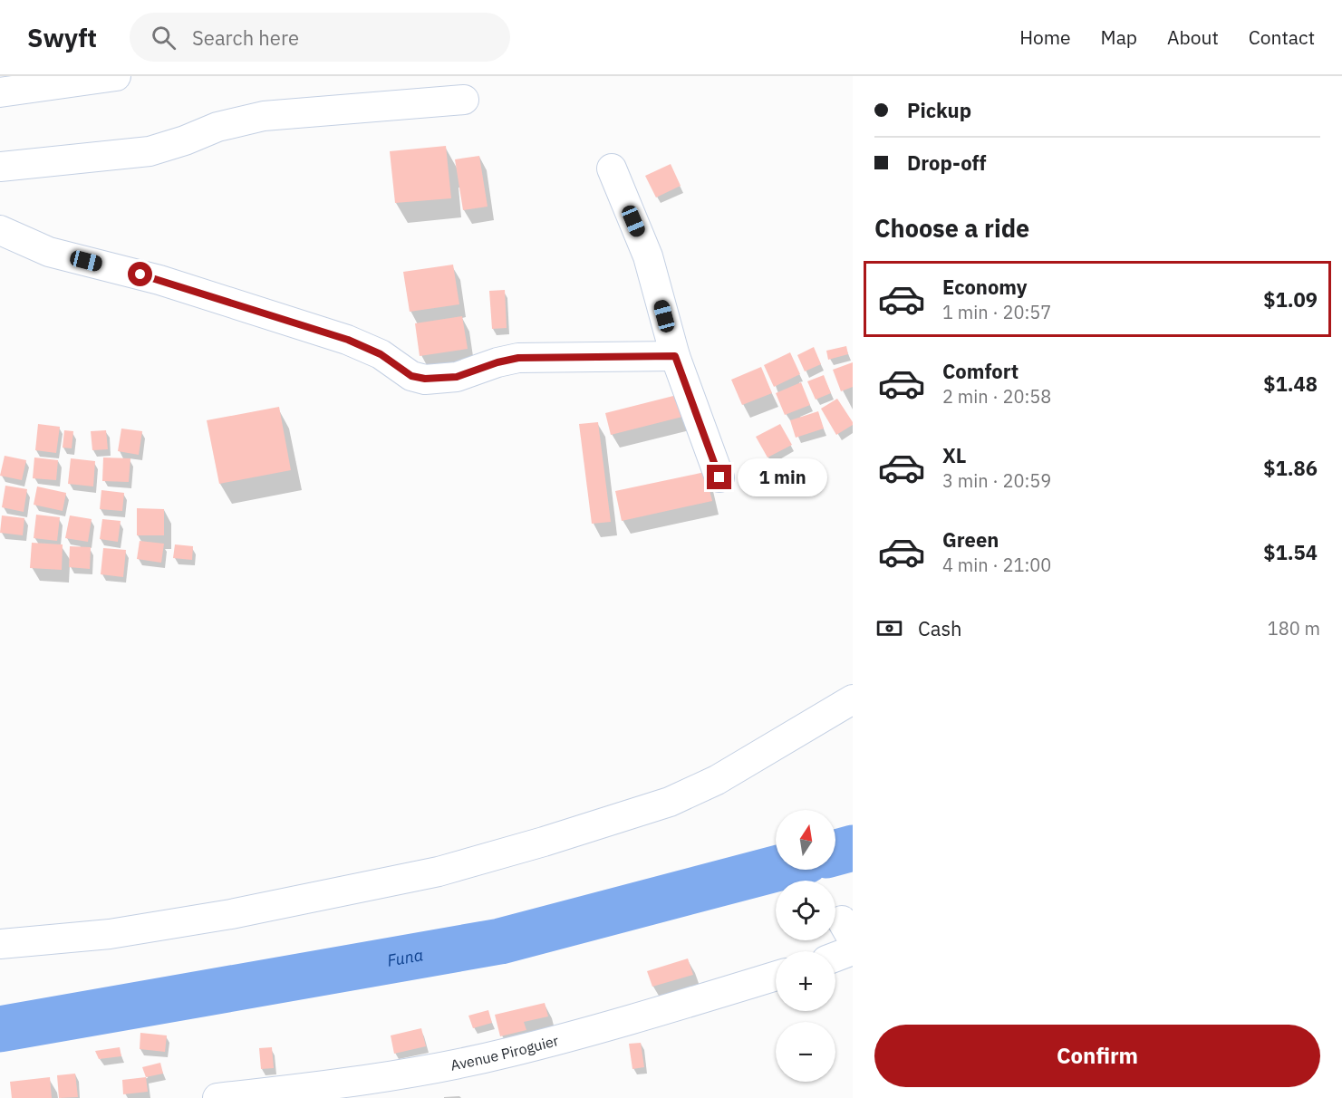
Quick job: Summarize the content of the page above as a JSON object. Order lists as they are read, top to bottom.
{
  "streets": {
    "street": ["Avenue Piroguier"]
  },
  "water": ["Funa"],
  "north": "top",
  "page": {
    "header": "Swyft",
    "search": "Search here",
    "nav": [
      "Home",
      "Map",
      "About",
      "Contact"
    ],
    "banner": ["Pickup", "Drop-off"],
    "heading": "Choose a ride",
    "list": [
      {
        "name": "Economy",
        "note": "1 min · 20:57",
        "value": "$1.09"
      },
      {
        "name": "Comfort",
        "note": "2 min · 20:58",
        "value": "$1.48"
      },
      {
        "name": "XL",
        "note": "3 min · 20:59",
        "value": "$1.86"
      },
      {
        "name": "Green",
        "note": "4 min · 21:00",
        "value": "$1.54"
      }
    ],
    "bubble": "1 min",
    "pay": ["Cash", "180 m"],
    "map_buttons": ["+", "−"],
    "buttons": "Confirm"
  }
}
